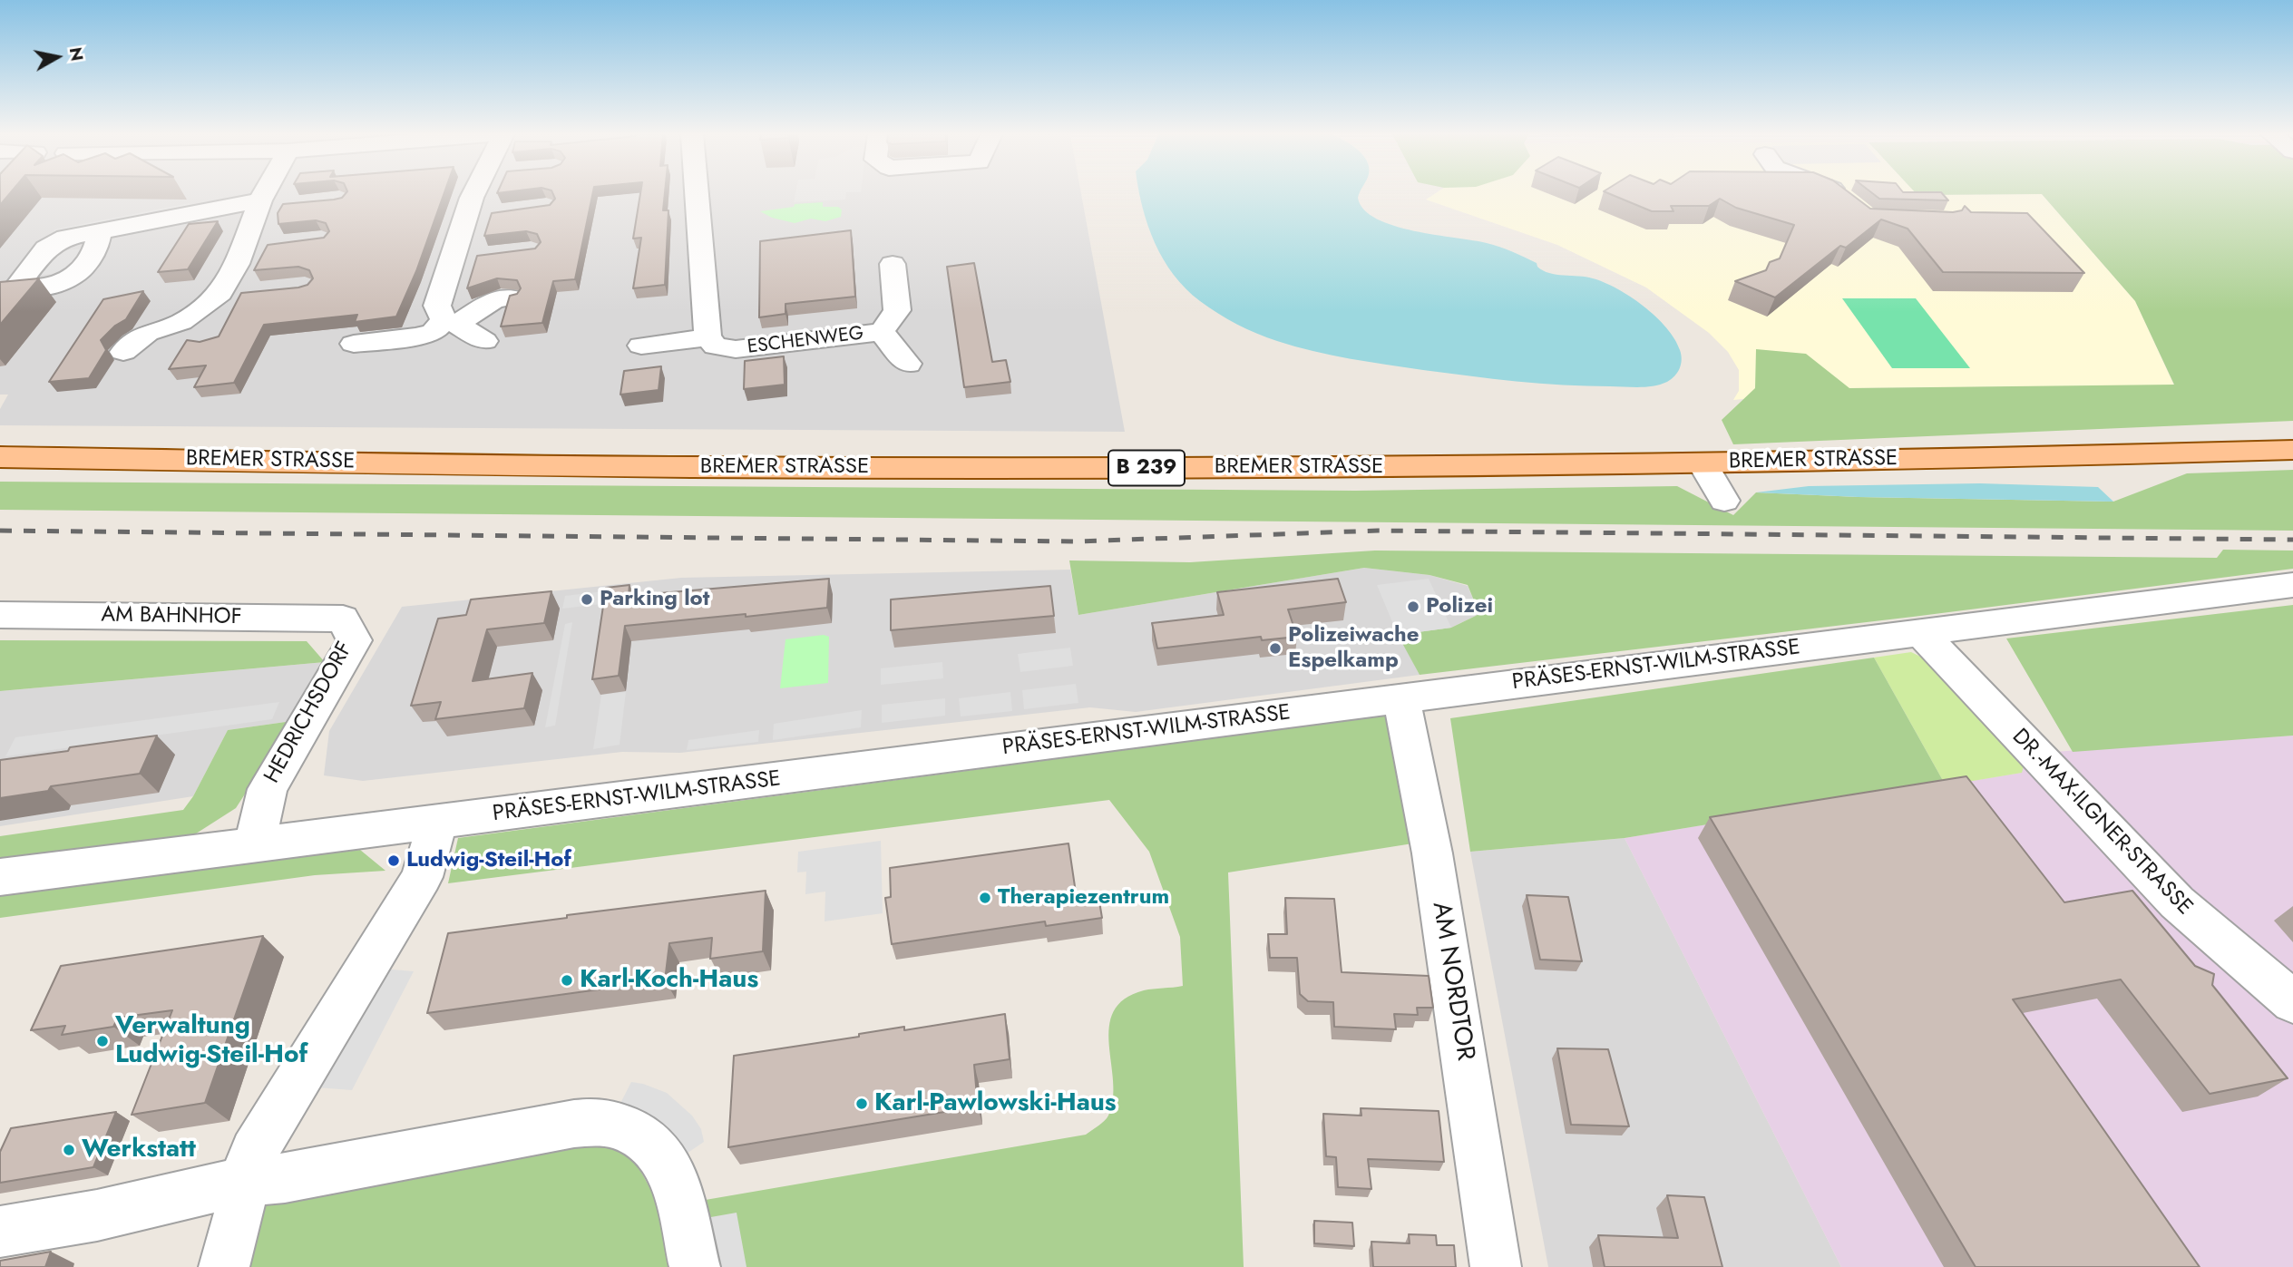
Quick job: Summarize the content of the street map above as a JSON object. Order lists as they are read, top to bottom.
{
  "streets": {
    "main road": ["BREMER STRASSE", "B 239"],
    "street": [
      "ESCHENWEG",
      "AM BAHNHOF",
      "PRÄSES-ERNST-WILM-STRASSE",
      "HEDRICHSDORF",
      "DR.-MAX-ILGNER-STRASSE",
      "AM NORDTOR"
    ]
  },
  "crossings": [
    ["AM BAHNHOF", "HEDRICHSDORF"],
    ["PRÄSES-ERNST-WILM-STRASSE", "HEDRICHSDORF"],
    ["PRÄSES-ERNST-WILM-STRASSE", "DR.-MAX-ILGNER-STRASSE"],
    ["PRÄSES-ERNST-WILM-STRASSE", "AM NORDTOR"]
  ],
  "places": [
    "Parking lot",
    "Polizei",
    "Polizeiwache Espelkamp",
    "Ludwig-Steil-Hof",
    "Therapiezentrum",
    "Karl-Koch-Haus",
    "Verwaltung Ludwig-Steil-Hof",
    "Karl-Pawlowski-Haus",
    "Werkstatt"
  ],
  "north": "right"
}
